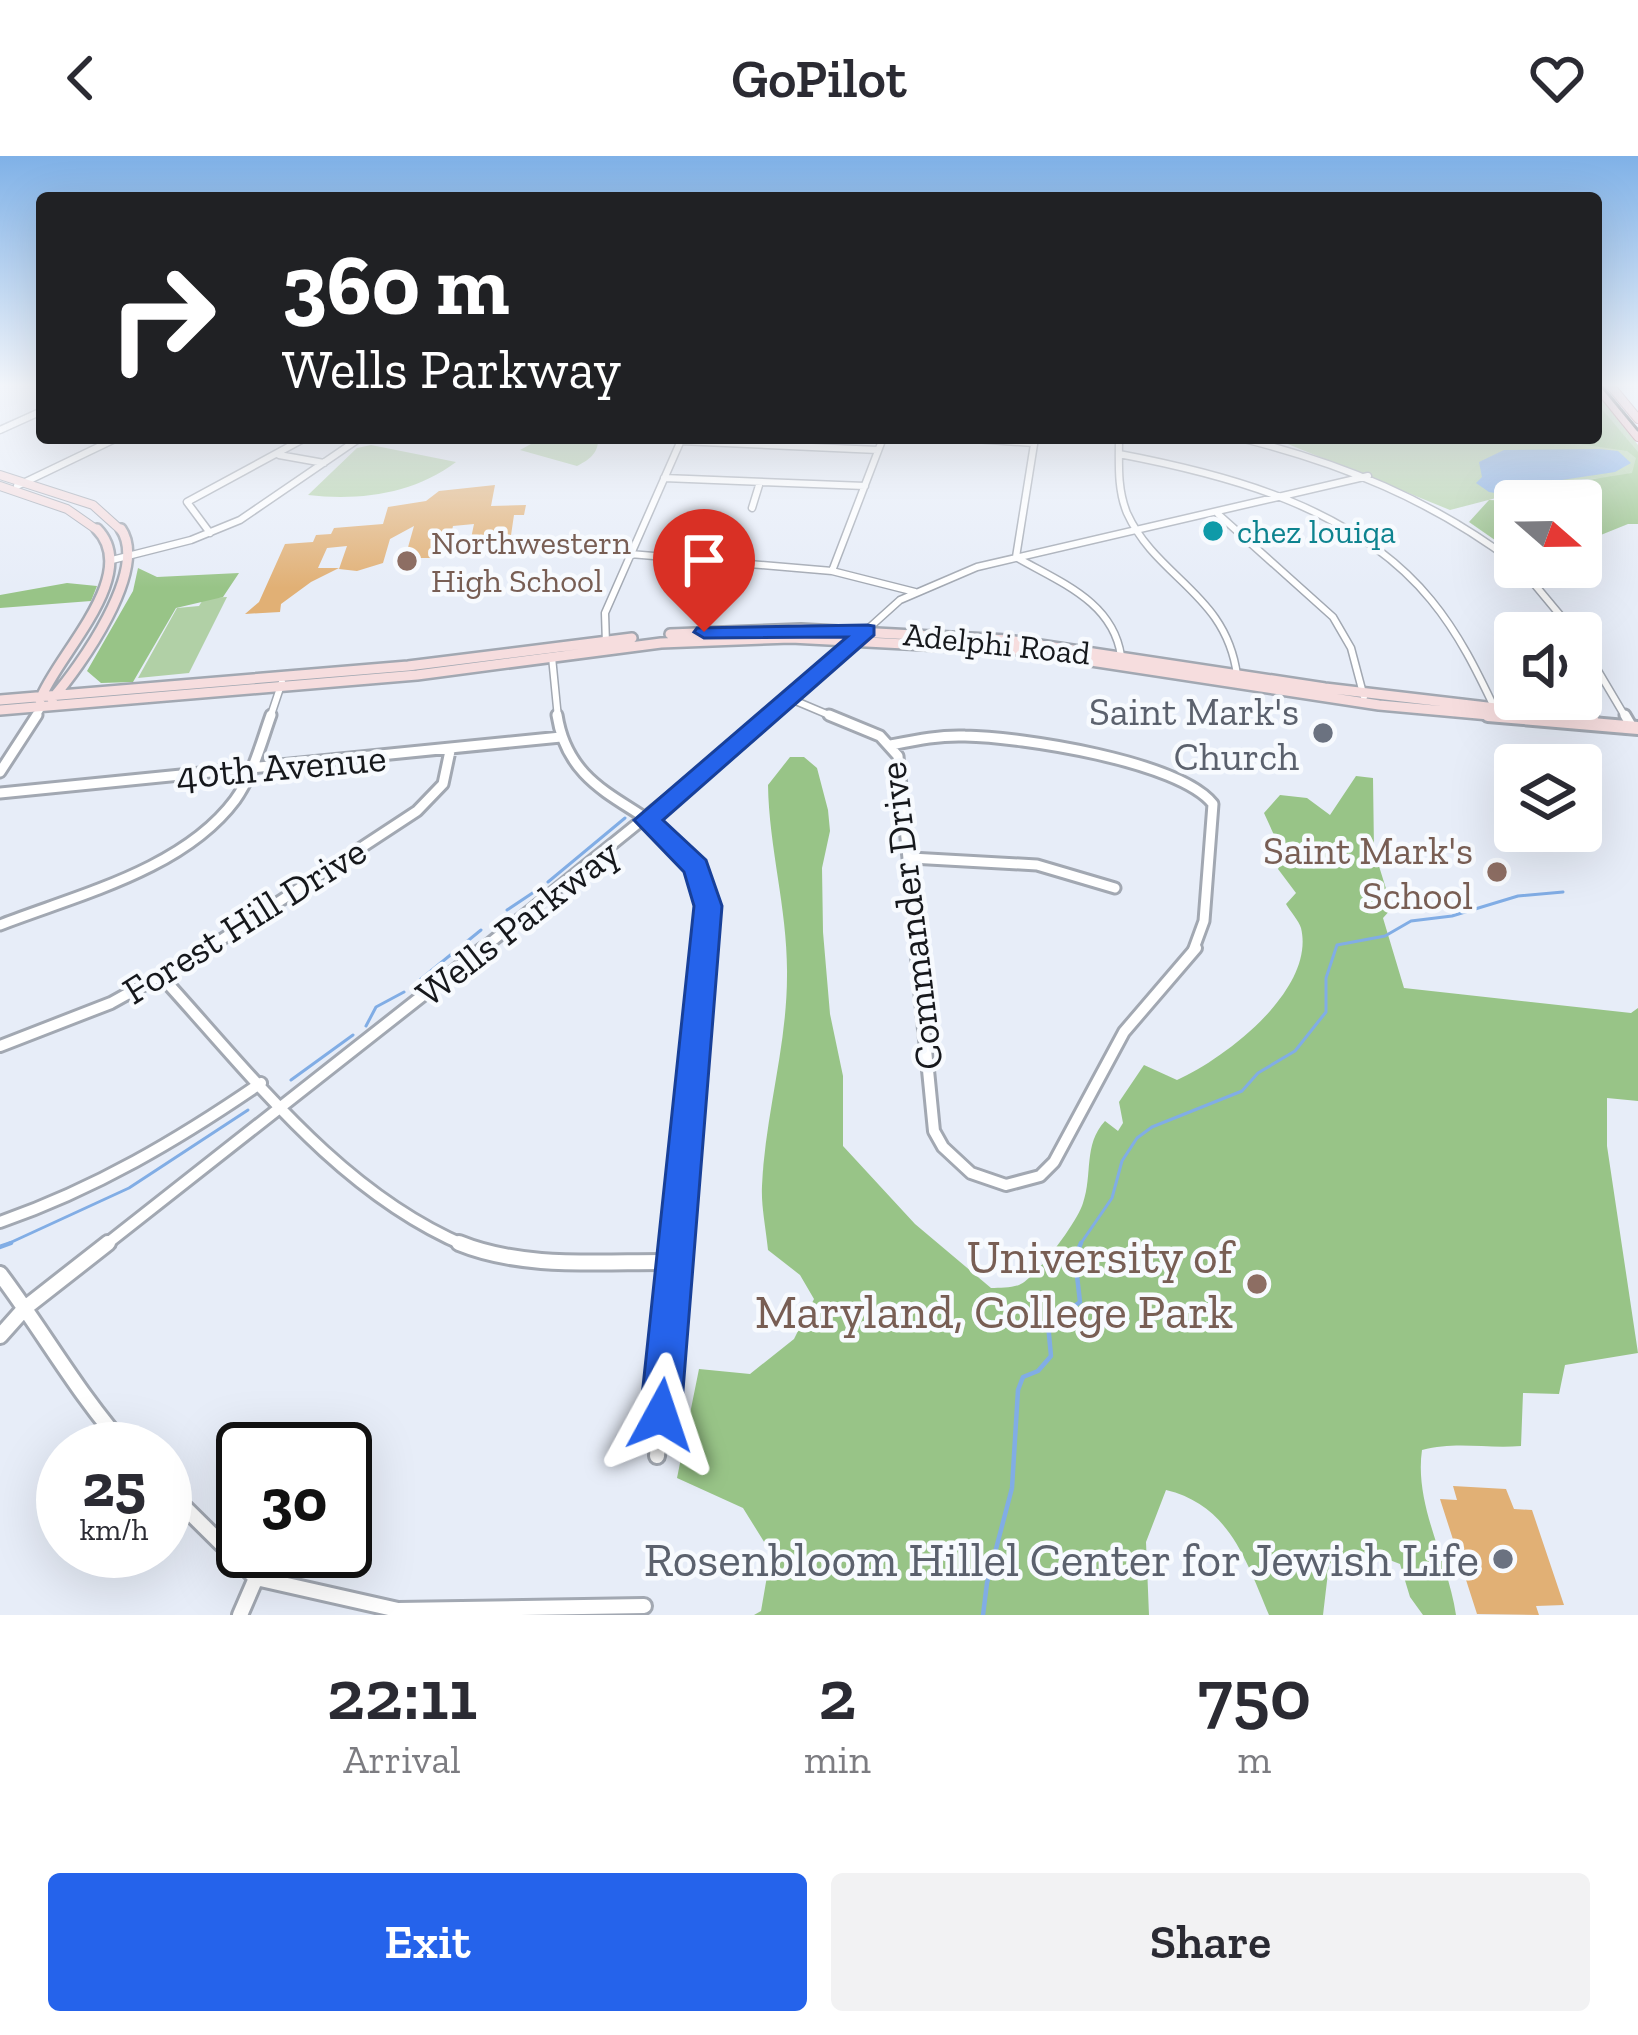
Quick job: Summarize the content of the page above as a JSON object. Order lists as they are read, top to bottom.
{
  "streets": {
    "main road": ["Adelphi Road"],
    "street": [
      "40th Avenue",
      "Commander Drive",
      "Forest Hill Drive",
      "Wells Parkway"
    ]
  },
  "crossings": [
    ["Adelphi Road", "Wells Parkway"],
    ["40th Avenue", "Forest Hill Drive"],
    ["Commander Drive", "Wells Parkway"]
  ],
  "places": [
    "chez louiqa",
    "Northwestern High School",
    "Saint Mark's Church",
    "Saint Mark's School",
    "University of Maryland, College Park",
    "Rosenbloom Hillel Center for Jewish Life"
  ],
  "north": "right",
  "page": {
    "header": "GoPilot",
    "turn": ["360 m", "Wells Parkway"],
    "speed": "25 km/h",
    "limit": "30",
    "eta": [
      "22:11",
      "Arrival",
      "2",
      "min",
      "750",
      "m"
    ],
    "buttons": ["Exit", "Share"]
  }
}
